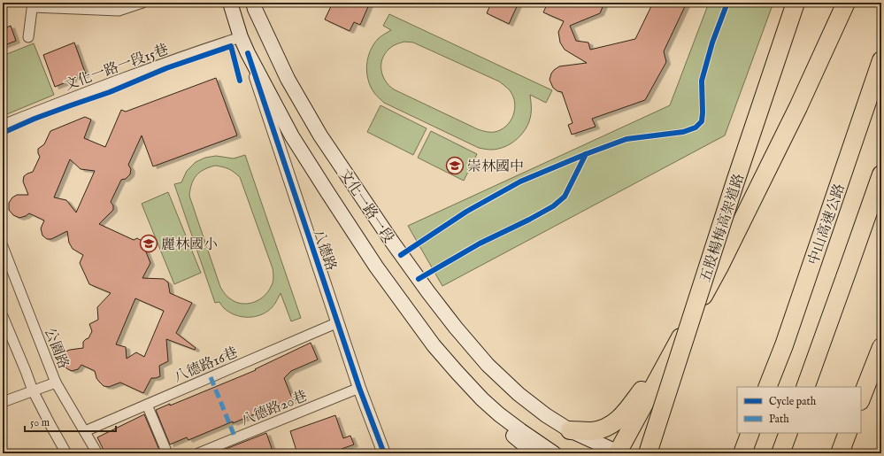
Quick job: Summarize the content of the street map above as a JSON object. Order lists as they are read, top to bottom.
{
  "streets": {
    "highway": ["中山高速公路", "五股楊梅高架道路"],
    "main road": ["文化一路一段"],
    "street": [
      "文化一路一段15巷",
      "八德路",
      "公園路",
      "八德路16巷",
      "八德路20巷"
    ]
  },
  "crossings": [
    ["文化一路一段15巷", "文化一路一段"],
    ["文化一路一段", "八德路"],
    ["八德路", "八德路16巷"],
    ["八德路", "八德路20巷"],
    ["公園路", "八德路16巷"]
  ],
  "places": {
    "school or university": ["崇林國中", "麗林國小"]
  },
  "legend": ["Cycle path", "Path"],
  "scale_bar": "50 m"
}
